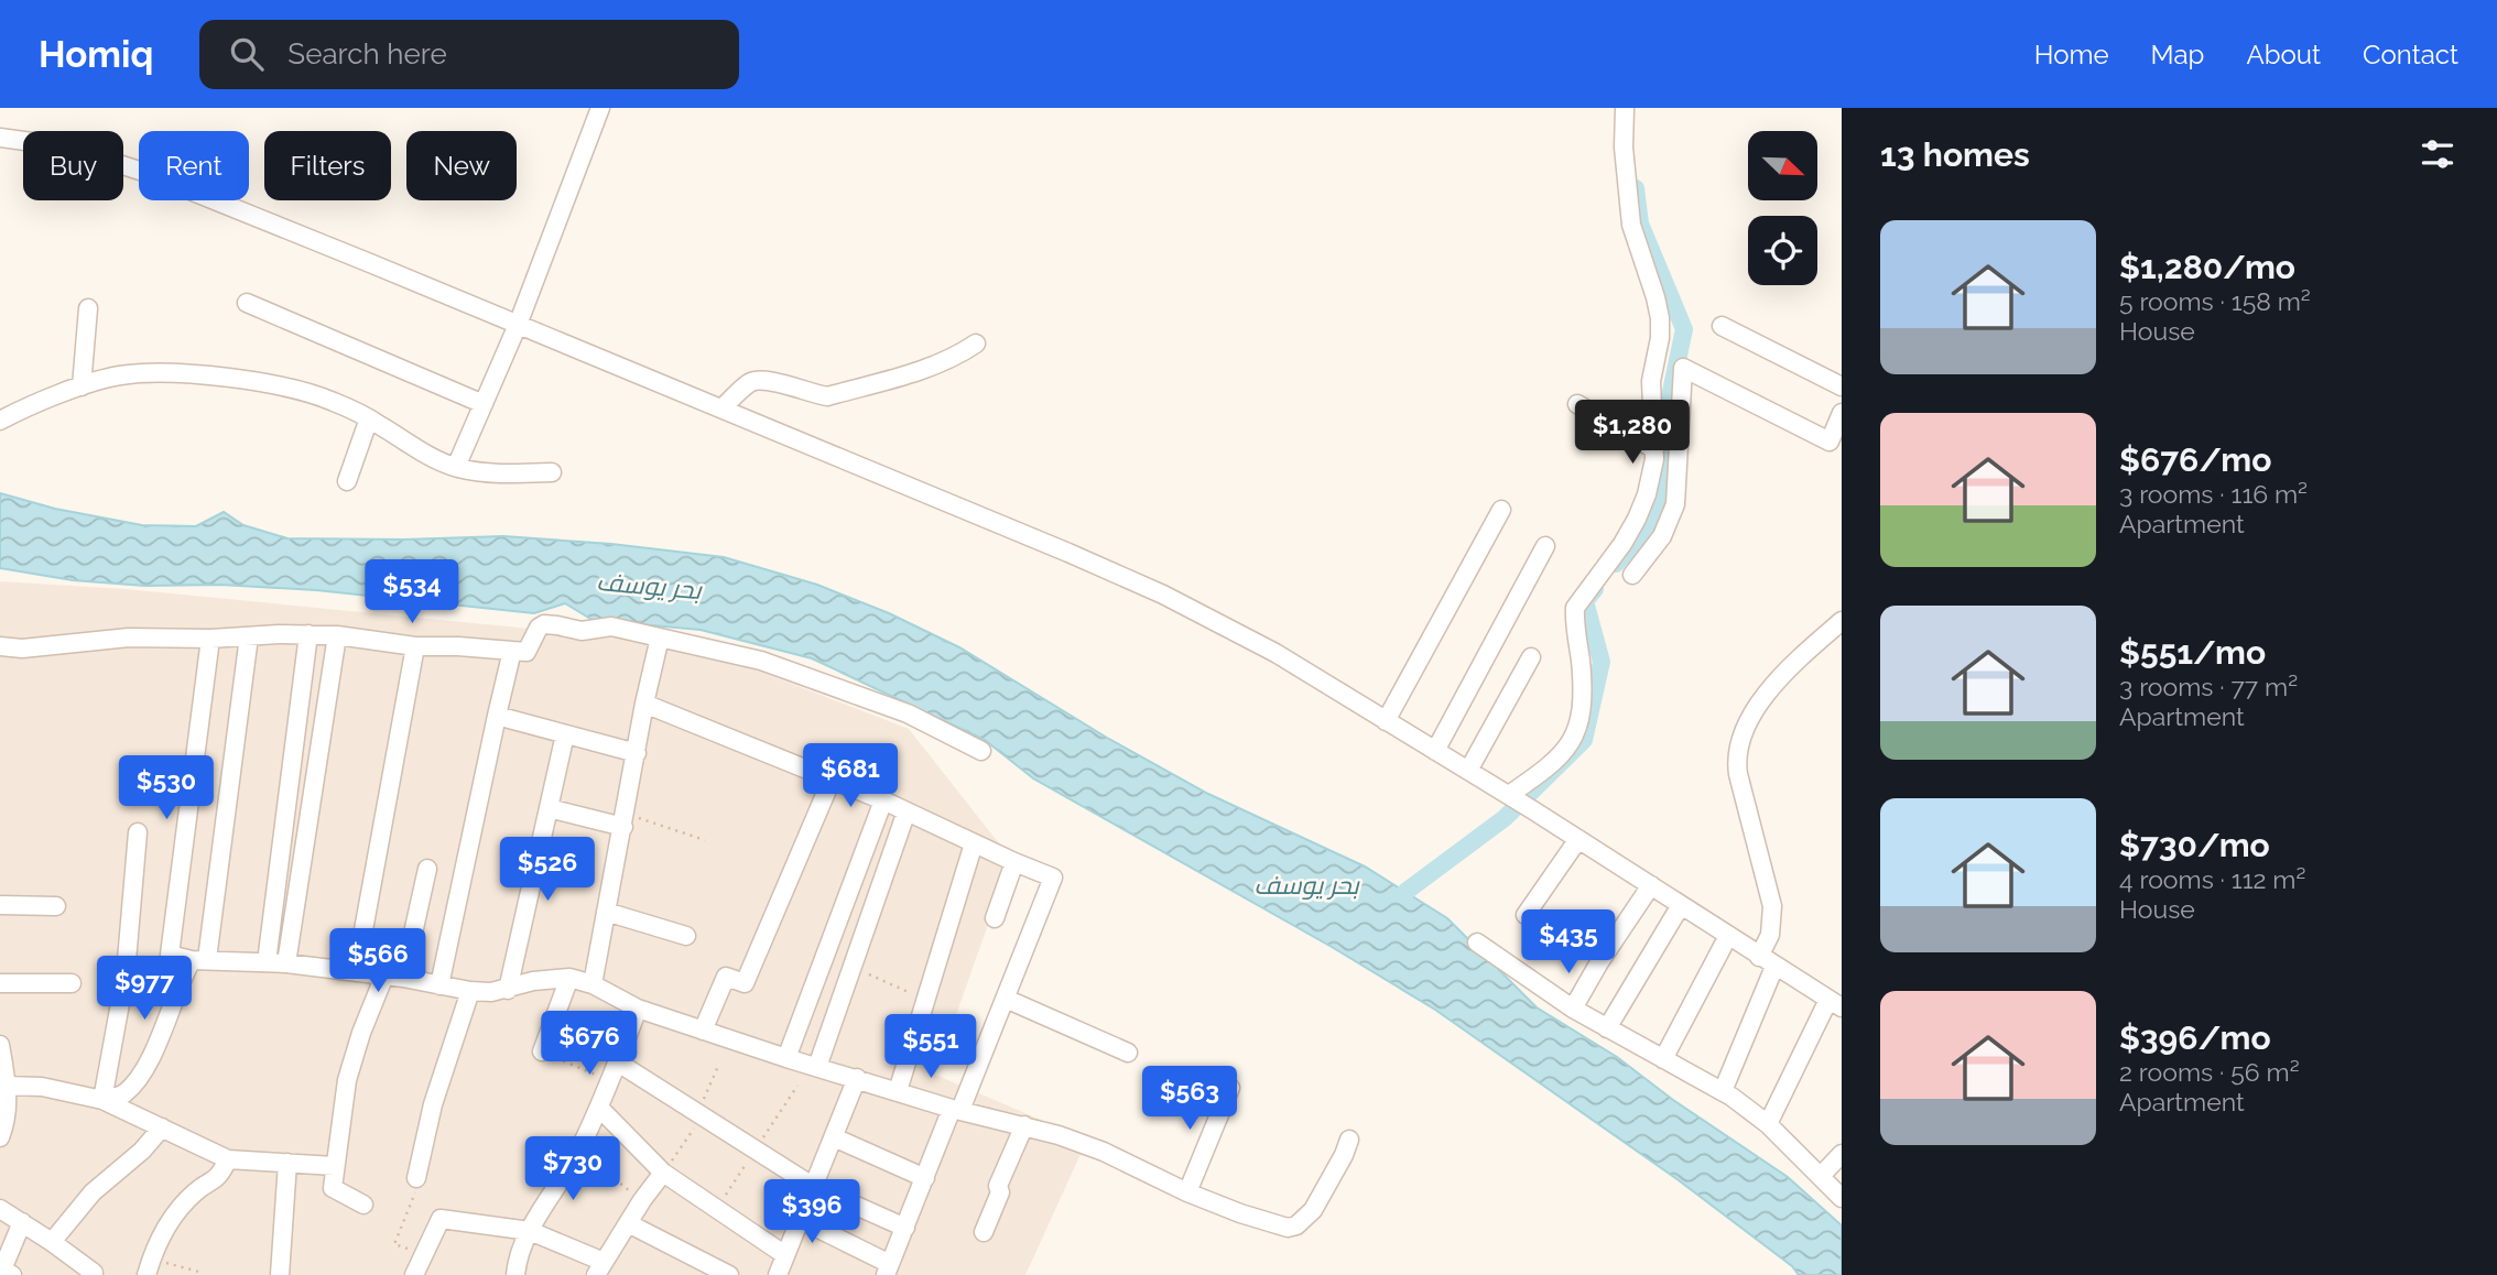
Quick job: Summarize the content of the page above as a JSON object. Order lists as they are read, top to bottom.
{
  "water": ["بحر يوسف"],
  "north": "bottom right",
  "page": {
    "header": "Homiq",
    "search": "Search here",
    "nav": [
      "Home",
      "Map",
      "About",
      "Contact"
    ],
    "heading": "13 homes",
    "chip": [
      "Buy",
      "Rent",
      "Filters",
      "New"
    ],
    "list": [
      {
        "name": "$1,280/mo",
        "note": "5 rooms · 158 m² · House"
      },
      {
        "name": "$676/mo",
        "note": "3 rooms · 116 m² · Apartment"
      },
      {
        "name": "$551/mo",
        "note": "3 rooms · 77 m² · Apartment"
      },
      {
        "name": "$730/mo",
        "note": "4 rooms · 112 m² · House"
      },
      {
        "name": "$396/mo",
        "note": "2 rooms · 56 m² · Apartment"
      }
    ],
    "price": [
      "$1,280",
      "$534",
      "$681",
      "$530",
      "$526",
      "$435",
      "$566",
      "$977",
      "$676",
      "$551",
      "$563",
      "$730",
      "$396"
    ]
  }
}
